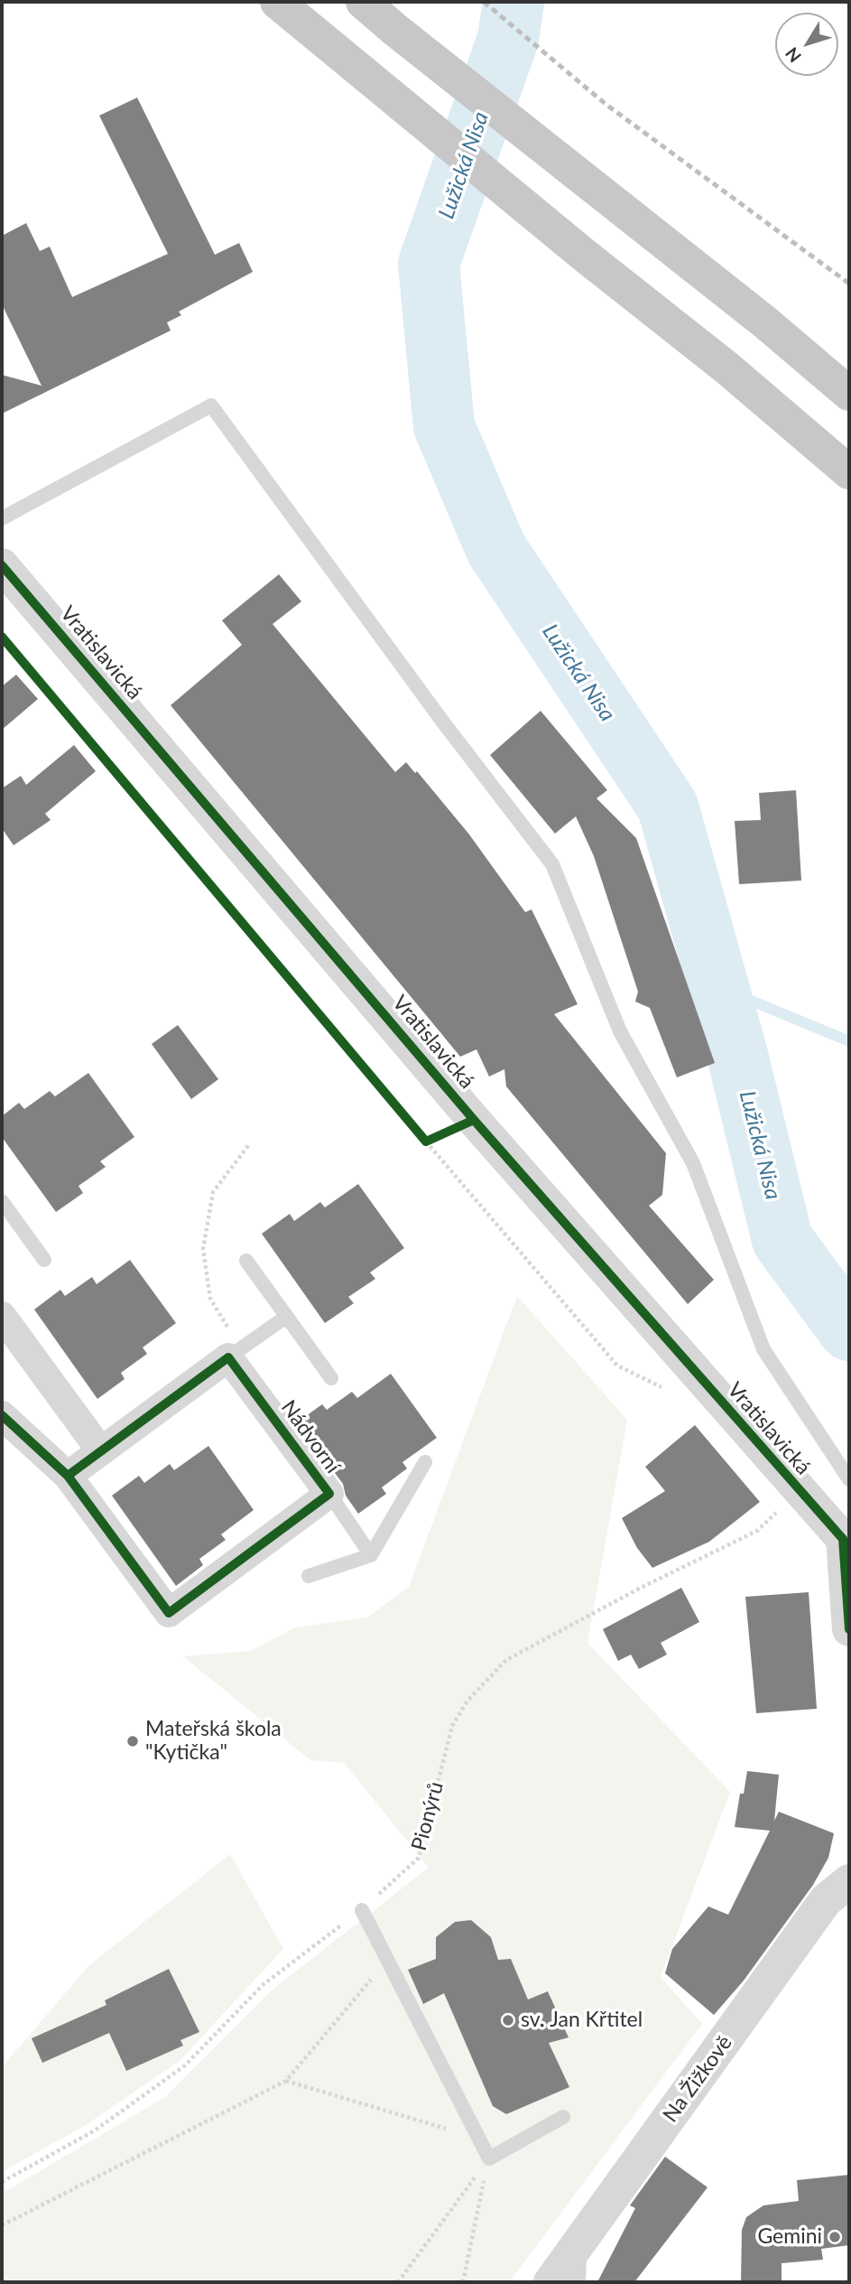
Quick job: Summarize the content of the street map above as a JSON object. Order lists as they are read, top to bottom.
{
  "streets": {
    "street": ["Vratislavická", "Nádvorní", "Na Žižkově"],
    "path": ["Pionýrů"]
  },
  "water": ["Lužická Nisa"],
  "places": ["Mateřská škola \"Kytička\"", "sv. Jan Křtitel", "Gemini"],
  "north": "bottom left"
}
